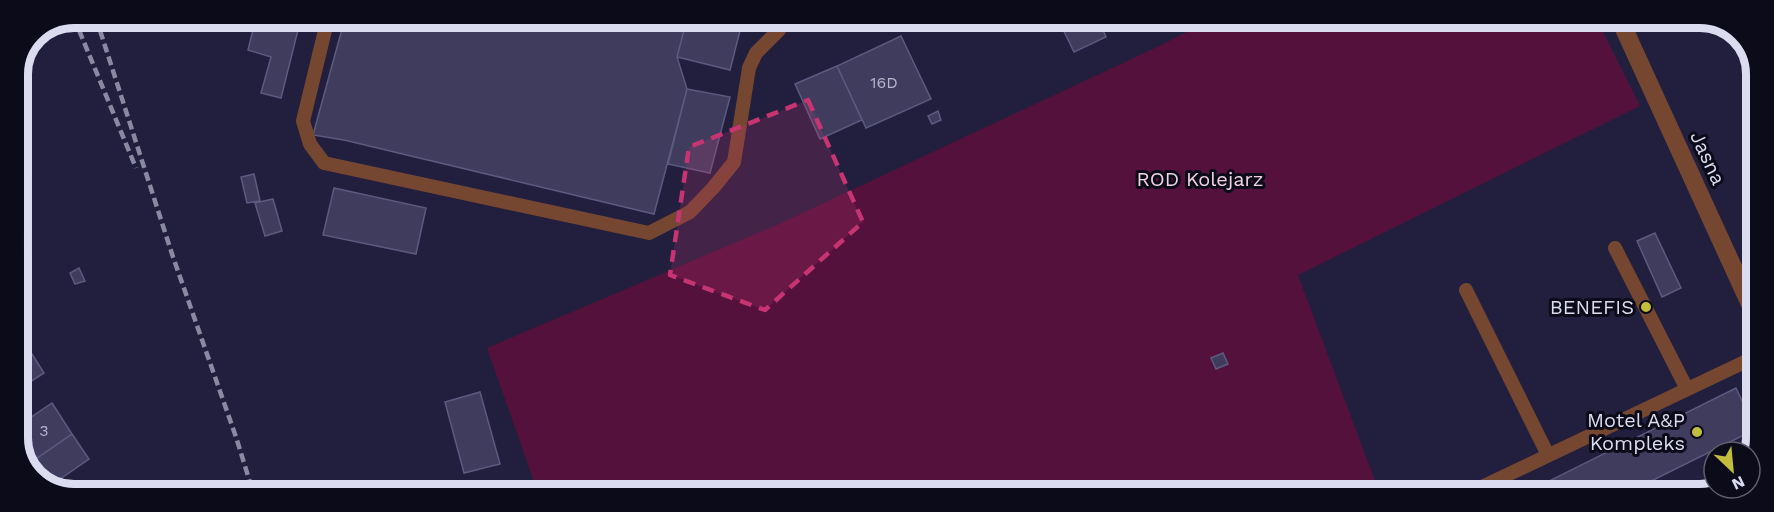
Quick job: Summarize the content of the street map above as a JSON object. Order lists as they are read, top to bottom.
{
  "streets": {
    "street": ["Jasna"]
  },
  "parks": ["ROD Kolejarz"],
  "places": ["BENEFIS", "Motel A&P Kompleks"],
  "house_numbers": ["16D", "3"],
  "north": "bottom right"
}
